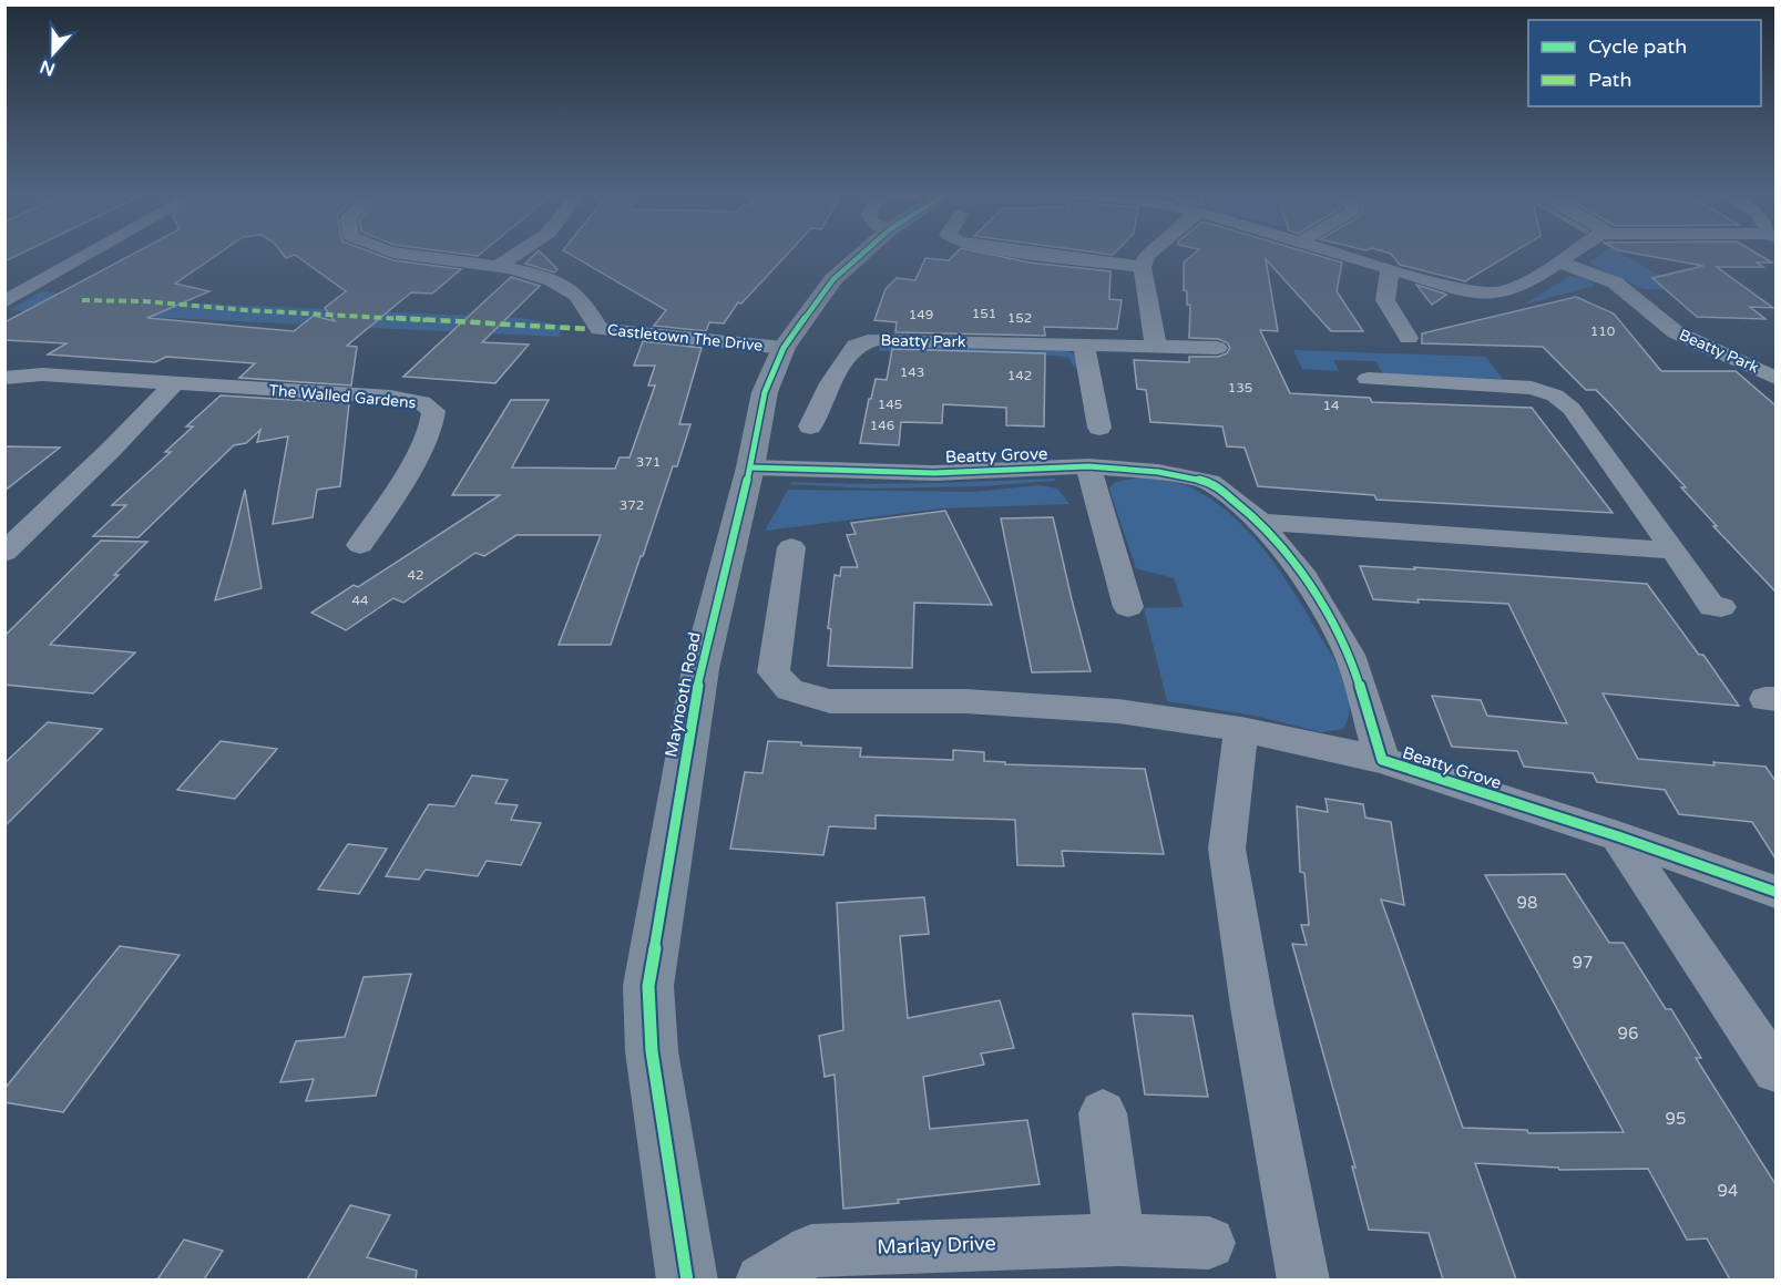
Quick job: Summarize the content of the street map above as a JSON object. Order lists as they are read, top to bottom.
{
  "streets": {
    "main road": ["Maynooth Road"],
    "street": [
      "Castletown The Drive",
      "Beatty Park",
      "The Walled Gardens",
      "Beatty Grove",
      "Marlay Drive"
    ]
  },
  "crossings": [
    ["Castletown The Drive", "Maynooth Road"],
    ["Beatty Grove", "Maynooth Road"]
  ],
  "house_numbers": [
    "151",
    "149",
    "152",
    "110",
    "143",
    "142",
    "135",
    "145",
    "14",
    "146",
    "371",
    "372",
    "42",
    "44",
    "98",
    "97",
    "96",
    "95",
    "94"
  ],
  "legend": ["Cycle path", "Path"],
  "north": "bottom"
}
